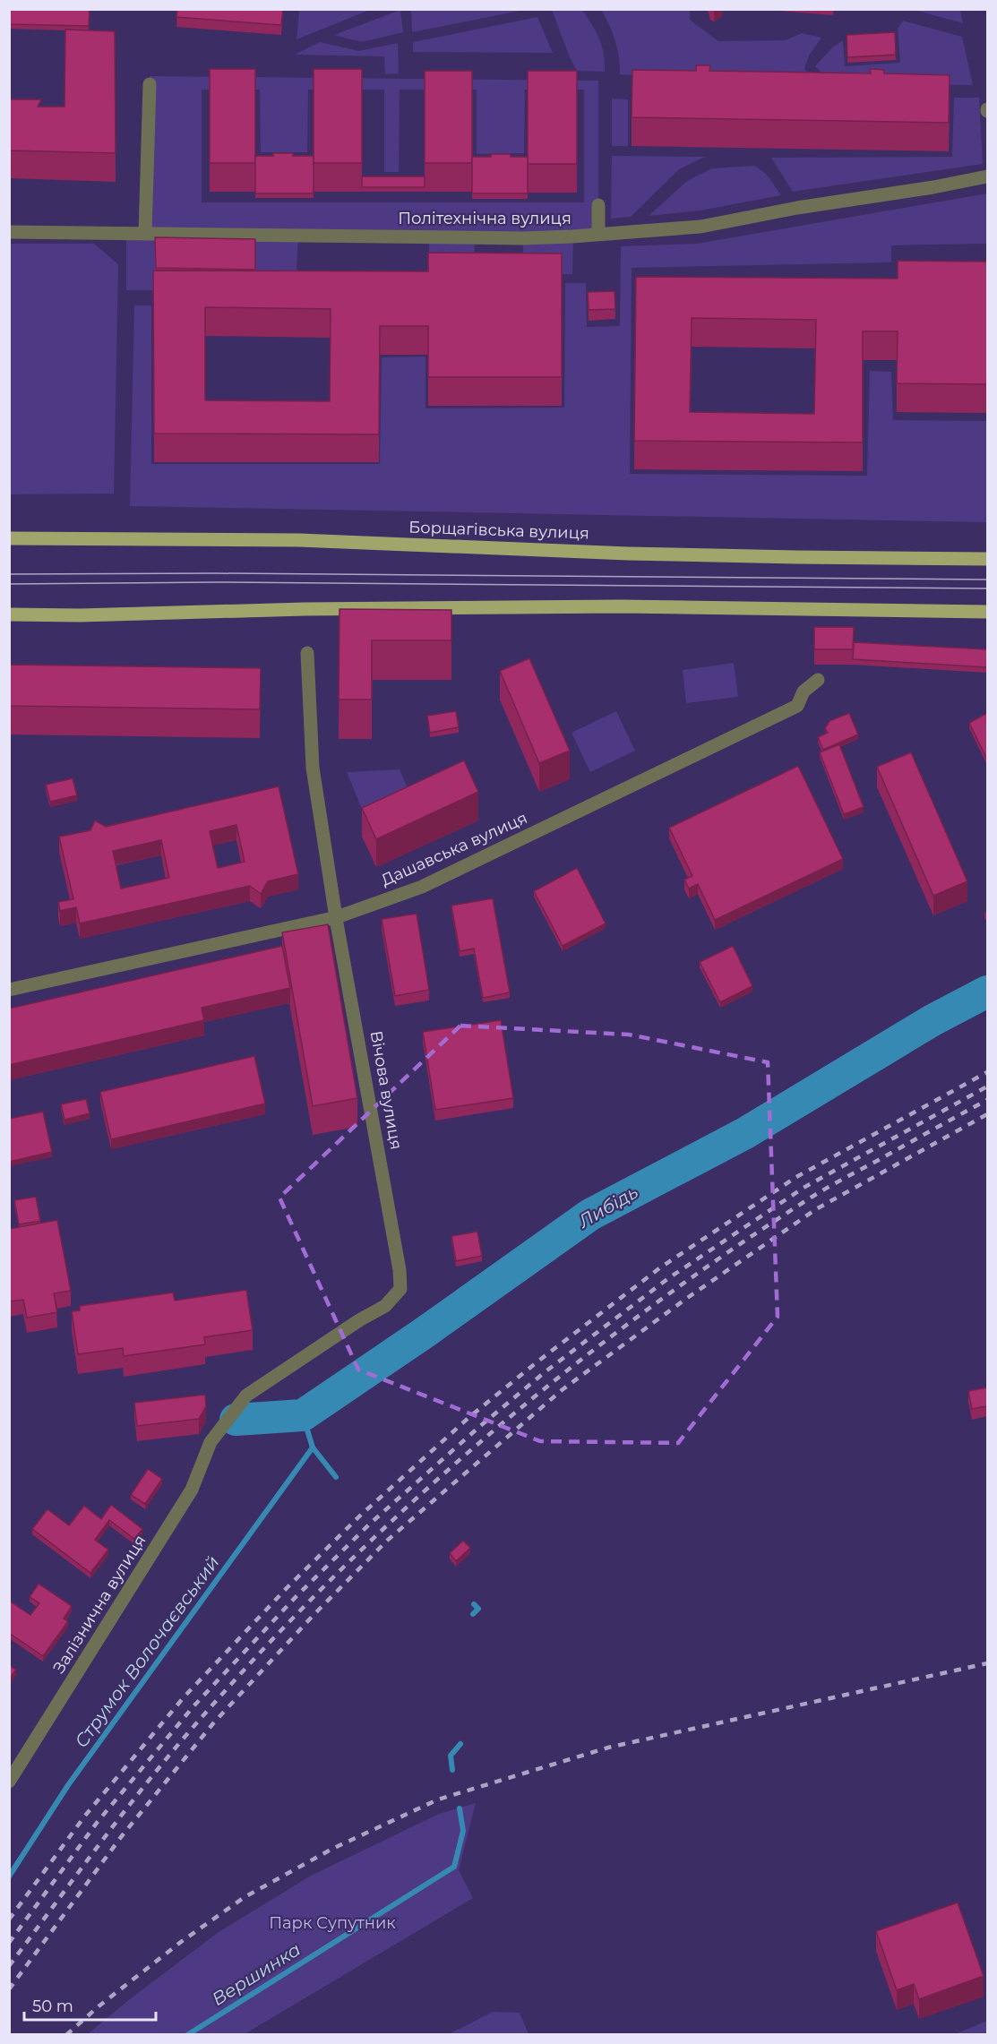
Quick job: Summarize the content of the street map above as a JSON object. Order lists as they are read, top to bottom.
{
  "streets": {
    "main road": ["Борщагівська вулиця"],
    "street": [
      "Політехнічна вулиця",
      "Дашавська вулиця",
      "Вічова вулиця",
      "Залізнична вулиця"
    ]
  },
  "crossings": [
    ["Дашавська вулиця", "Вічова вулиця"],
    ["Вічова вулиця", "Залізнична вулиця"]
  ],
  "water": ["Либідь", "Струмок Волочаєвський", "Вершинка"],
  "parks": ["Парк Супутник"],
  "scale_bar": "50 m"
}
